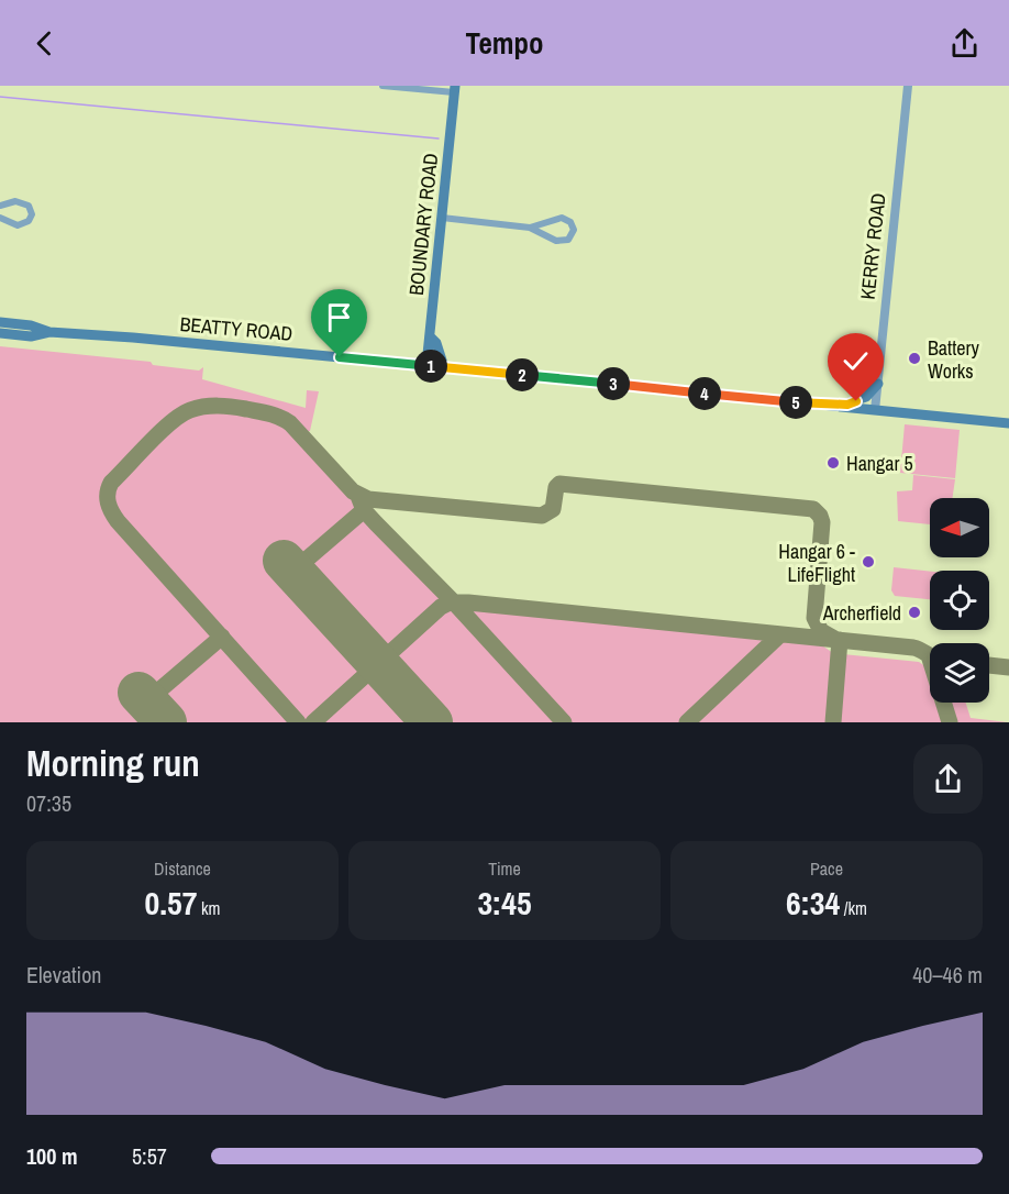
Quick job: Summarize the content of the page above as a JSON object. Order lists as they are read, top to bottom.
{
  "streets": {
    "main road": ["BOUNDARY ROAD", "BEATTY ROAD"],
    "street": ["KERRY ROAD"]
  },
  "crossings": [
    ["BOUNDARY ROAD", "BEATTY ROAD"],
    ["KERRY ROAD", "BEATTY ROAD"]
  ],
  "places": [
    "Battery Works",
    "Hangar 5",
    "Hangar 6 - LifeFlight",
    "Archerfield"
  ],
  "north": "left",
  "page": {
    "header": "Tempo",
    "pins": [
      "1",
      "2",
      "3",
      "4",
      "5"
    ],
    "heading": ["Morning run", "07:35"],
    "stats": [
      ["Distance", "0.57 km"],
      ["Time", "3:45"],
      ["Pace", "6:34 /km"]
    ],
    "chart": ["Elevation", "40–46 m"],
    "list": [
      {
        "name": "100 m",
        "note": "5:57"
      }
    ]
  }
}
